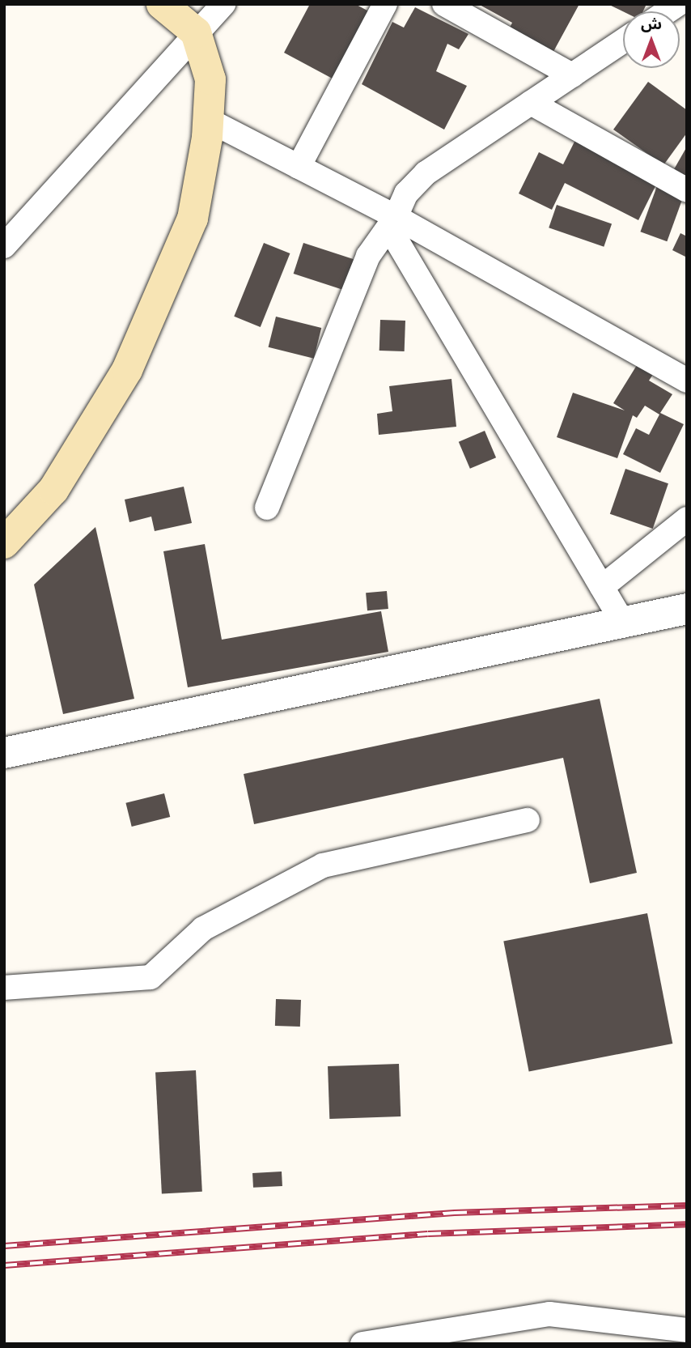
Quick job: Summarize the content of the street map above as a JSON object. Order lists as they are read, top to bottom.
{
  "north": "top"
}
